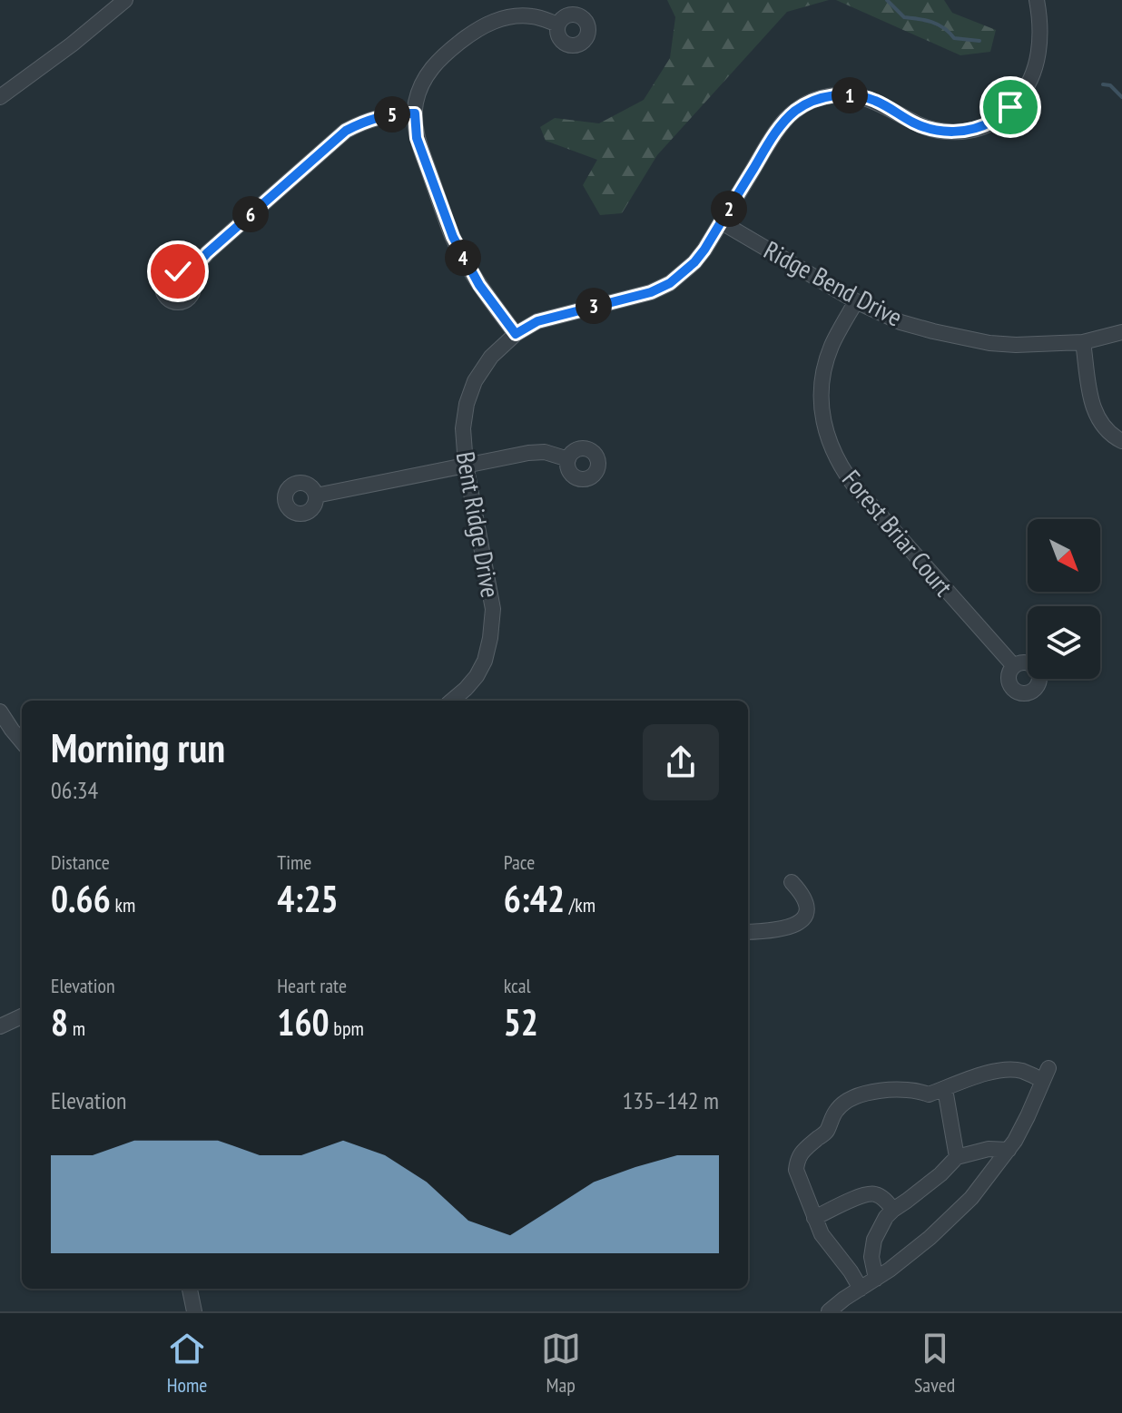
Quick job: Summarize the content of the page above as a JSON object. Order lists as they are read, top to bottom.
{
  "streets": {
    "street": ["Ridge Bend Drive", "Bent Ridge Drive", "Forest Briar Court"]
  },
  "crossings": [
    ["Ridge Bend Drive", "Bent Ridge Drive"],
    ["Ridge Bend Drive", "Forest Briar Court"]
  ],
  "north": "bottom right",
  "page": {
    "pins": [
      "1",
      "5",
      "2",
      "6",
      "4",
      "3"
    ],
    "heading": ["Morning run", "06:34"],
    "stats": [
      ["Distance", "0.66 km"],
      ["Time", "4:25"],
      ["Pace", "6:42 /km"],
      ["Elevation", "8 m"],
      ["Heart rate", "160 bpm"],
      ["kcal", "52"]
    ],
    "chart": ["Elevation", "135–142 m"],
    "tabs": ["Home", "Map", "Saved"]
  }
}
